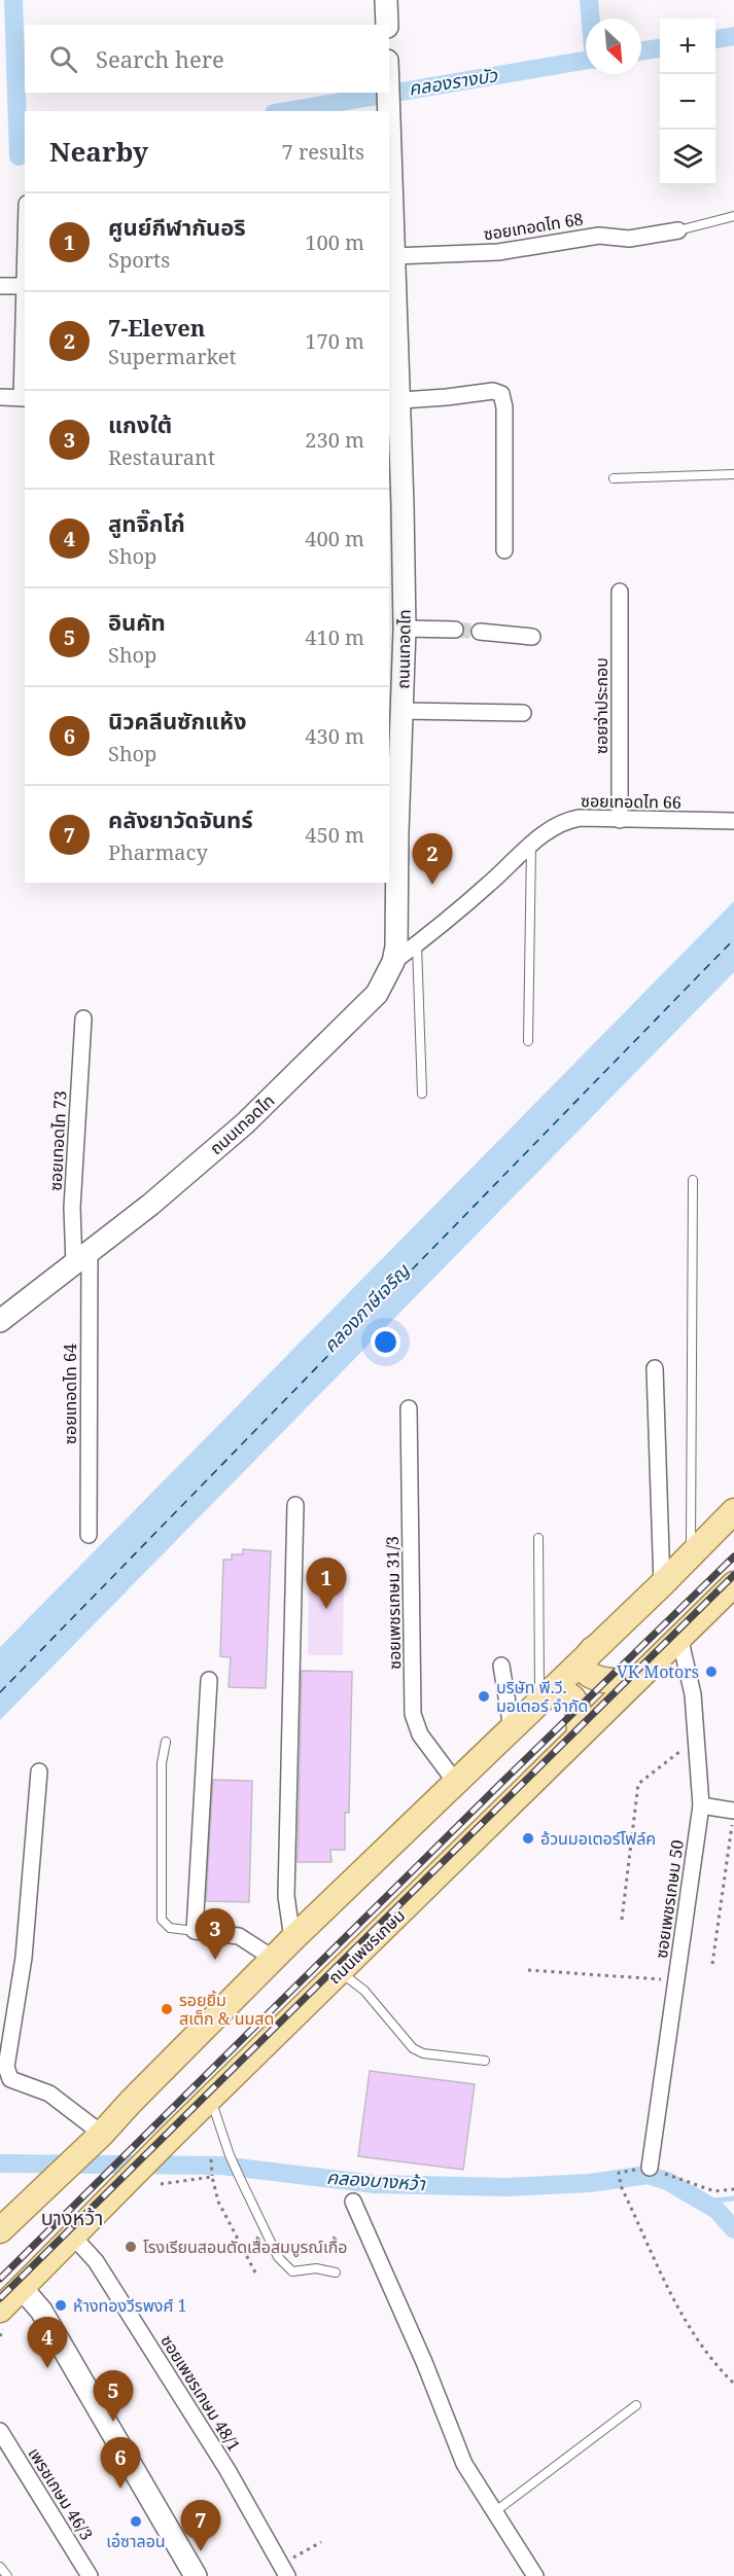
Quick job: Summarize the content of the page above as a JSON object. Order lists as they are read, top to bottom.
{
  "streets": {
    "main road": ["ถนนเทอดไท", "ถนนเพชรเกษม"],
    "street": [
      "ซอยเทอดไท 68",
      "ซอยจ่าประกอบ",
      "ซอยเทอดไท 66",
      "ซอยเทอดไท 73",
      "ซอยเทอดไท 64",
      "ซอยเพชรเกษม 31/3",
      "ซอยเพชรเกษม 50",
      "ซอยเพชรเกษม 48/1",
      "เพรชเกษม 46/3"
    ]
  },
  "crossings": [
    ["ซอยเทอดไท 68", "ถนนเทอดไท"],
    ["ถนนเทอดไท", "ซอยเทอดไท 66"],
    ["ถนนเทอดไท", "ซอยเทอดไท 73"],
    ["ถนนเทอดไท", "ซอยเทอดไท 64"],
    ["ซอยจ่าประกอบ", "ซอยเทอดไท 66"],
    ["ซอยเทอดไท 73", "ซอยเทอดไท 64"],
    ["ซอยเพชรเกษม 50", "ถนนเพชรเกษม"],
    ["ถนนเพชรเกษม", "ซอยเพชรเกษม 48/1"]
  ],
  "districts": ["บางหว้า"],
  "water": ["คลองรางบัว", "คลองภาษีเจริญ", "คลองบางหว้า"],
  "places": [
    "VK Motors",
    "บริษัท พี.วี. มอเตอร์ จำกัด",
    "อ้วนมอเตอร์โฟล์ค",
    "รอยยิ้ม สเต็ก & นมสด",
    "โรงเรียนสอนตัดเสื้อสมบูรณ์เกื้อ",
    "ห้างทองวีรพงศ์ 1",
    "เอ๋ซาลอน"
  ],
  "north": "bottom right",
  "page": {
    "map_buttons": ["+", "−"],
    "search": "Search here",
    "heading": ["Nearby", "7 results"],
    "list": [
      {
        "mark": "1",
        "name": "ศูนย์กีฬากันอริ",
        "note": "Sports",
        "value": "100 m"
      },
      {
        "mark": "2",
        "name": "7-Eleven",
        "note": "Supermarket",
        "value": "170 m"
      },
      {
        "mark": "3",
        "name": "แกงใต้",
        "note": "Restaurant",
        "value": "230 m"
      },
      {
        "mark": "4",
        "name": "สูทจิ๊กโก๋",
        "note": "Shop",
        "value": "400 m"
      },
      {
        "mark": "5",
        "name": "อินคัท",
        "note": "Shop",
        "value": "410 m"
      },
      {
        "mark": "6",
        "name": "นิวคลีนซักแห้ง",
        "note": "Shop",
        "value": "430 m"
      },
      {
        "mark": "7",
        "name": "คลังยาวัดจันทร์",
        "note": "Pharmacy",
        "value": "450 m"
      }
    ],
    "pins": [
      "2",
      "1",
      "3",
      "4",
      "5",
      "6",
      "7"
    ]
  }
}
